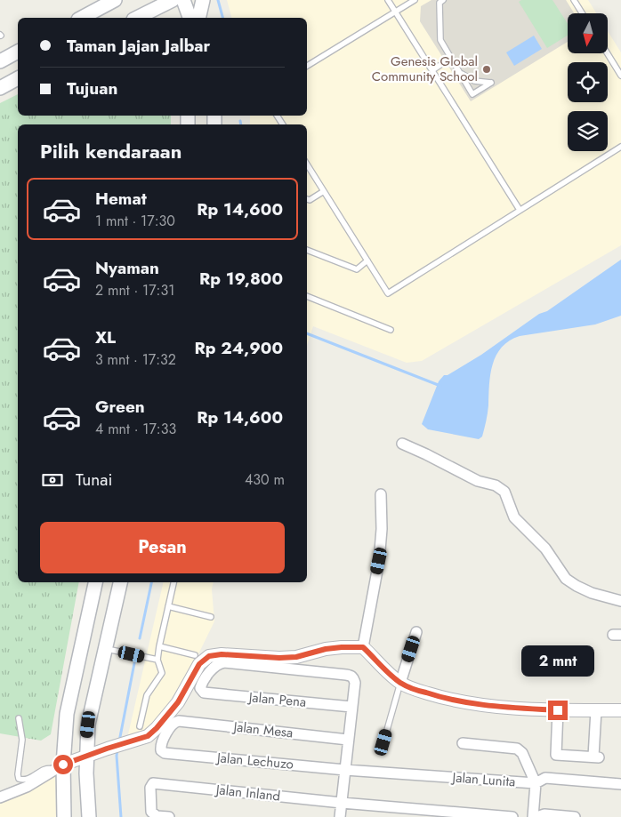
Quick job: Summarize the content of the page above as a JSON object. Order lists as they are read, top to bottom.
{
  "streets": {
    "street": [
      "Jalan Pena",
      "Jalan Mesa",
      "Jalan Lechuzo",
      "Jalan Lunita",
      "Jalan Inland"
    ]
  },
  "crossings": [
    ["Jalan Mesa", "Jalan Lechuzo"],
    ["Jalan Lechuzo", "Jalan Lunita"]
  ],
  "places": ["Genesis Global Community School"],
  "north": "bottom",
  "page": {
    "banner": ["Taman Jajan Jalbar", "Tujuan"],
    "heading": "Pilih kendaraan",
    "list": [
      {
        "name": "Hemat",
        "note": "1 mnt · 17:30",
        "value": "Rp 14,600"
      },
      {
        "name": "Nyaman",
        "note": "2 mnt · 17:31",
        "value": "Rp 19,800"
      },
      {
        "name": "XL",
        "note": "3 mnt · 17:32",
        "value": "Rp 24,900"
      },
      {
        "name": "Green",
        "note": "4 mnt · 17:33",
        "value": "Rp 14,600"
      }
    ],
    "pay": ["Tunai", "430 m"],
    "buttons": "Pesan",
    "bubble": "2 mnt"
  }
}
